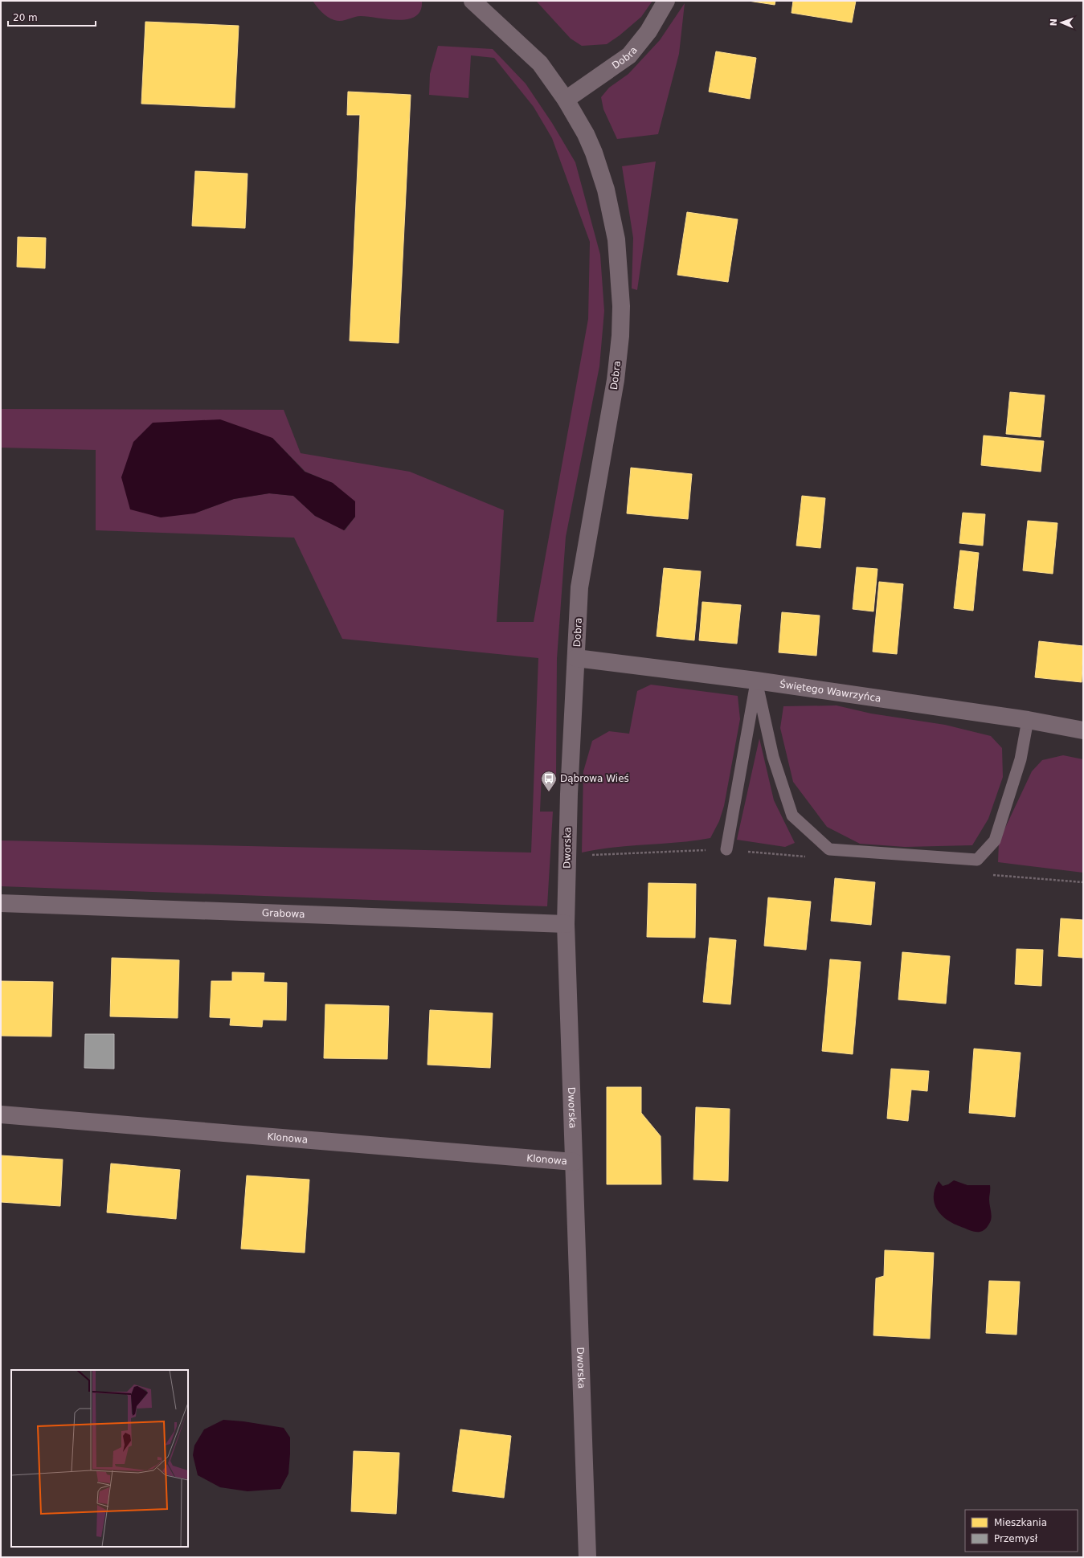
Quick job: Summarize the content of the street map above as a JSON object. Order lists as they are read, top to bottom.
{
  "streets": {
    "street": [
      "Dobra",
      "Świętego Wawrzyńca",
      "Dworska",
      "Grabowa",
      "Klonowa"
    ]
  },
  "crossings": [
    ["Dobra", "Świętego Wawrzyńca"],
    ["Dobra", "Dworska"],
    ["Świętego Wawrzyńca", "Dworska"],
    ["Dworska", "Grabowa"],
    ["Dworska", "Klonowa"]
  ],
  "places": {
    "bus stop": ["Dąbrowa Wieś"]
  },
  "legend": ["Mieszkania", "Przemysł"],
  "scale_bar": "20 m",
  "north": "left"
}
